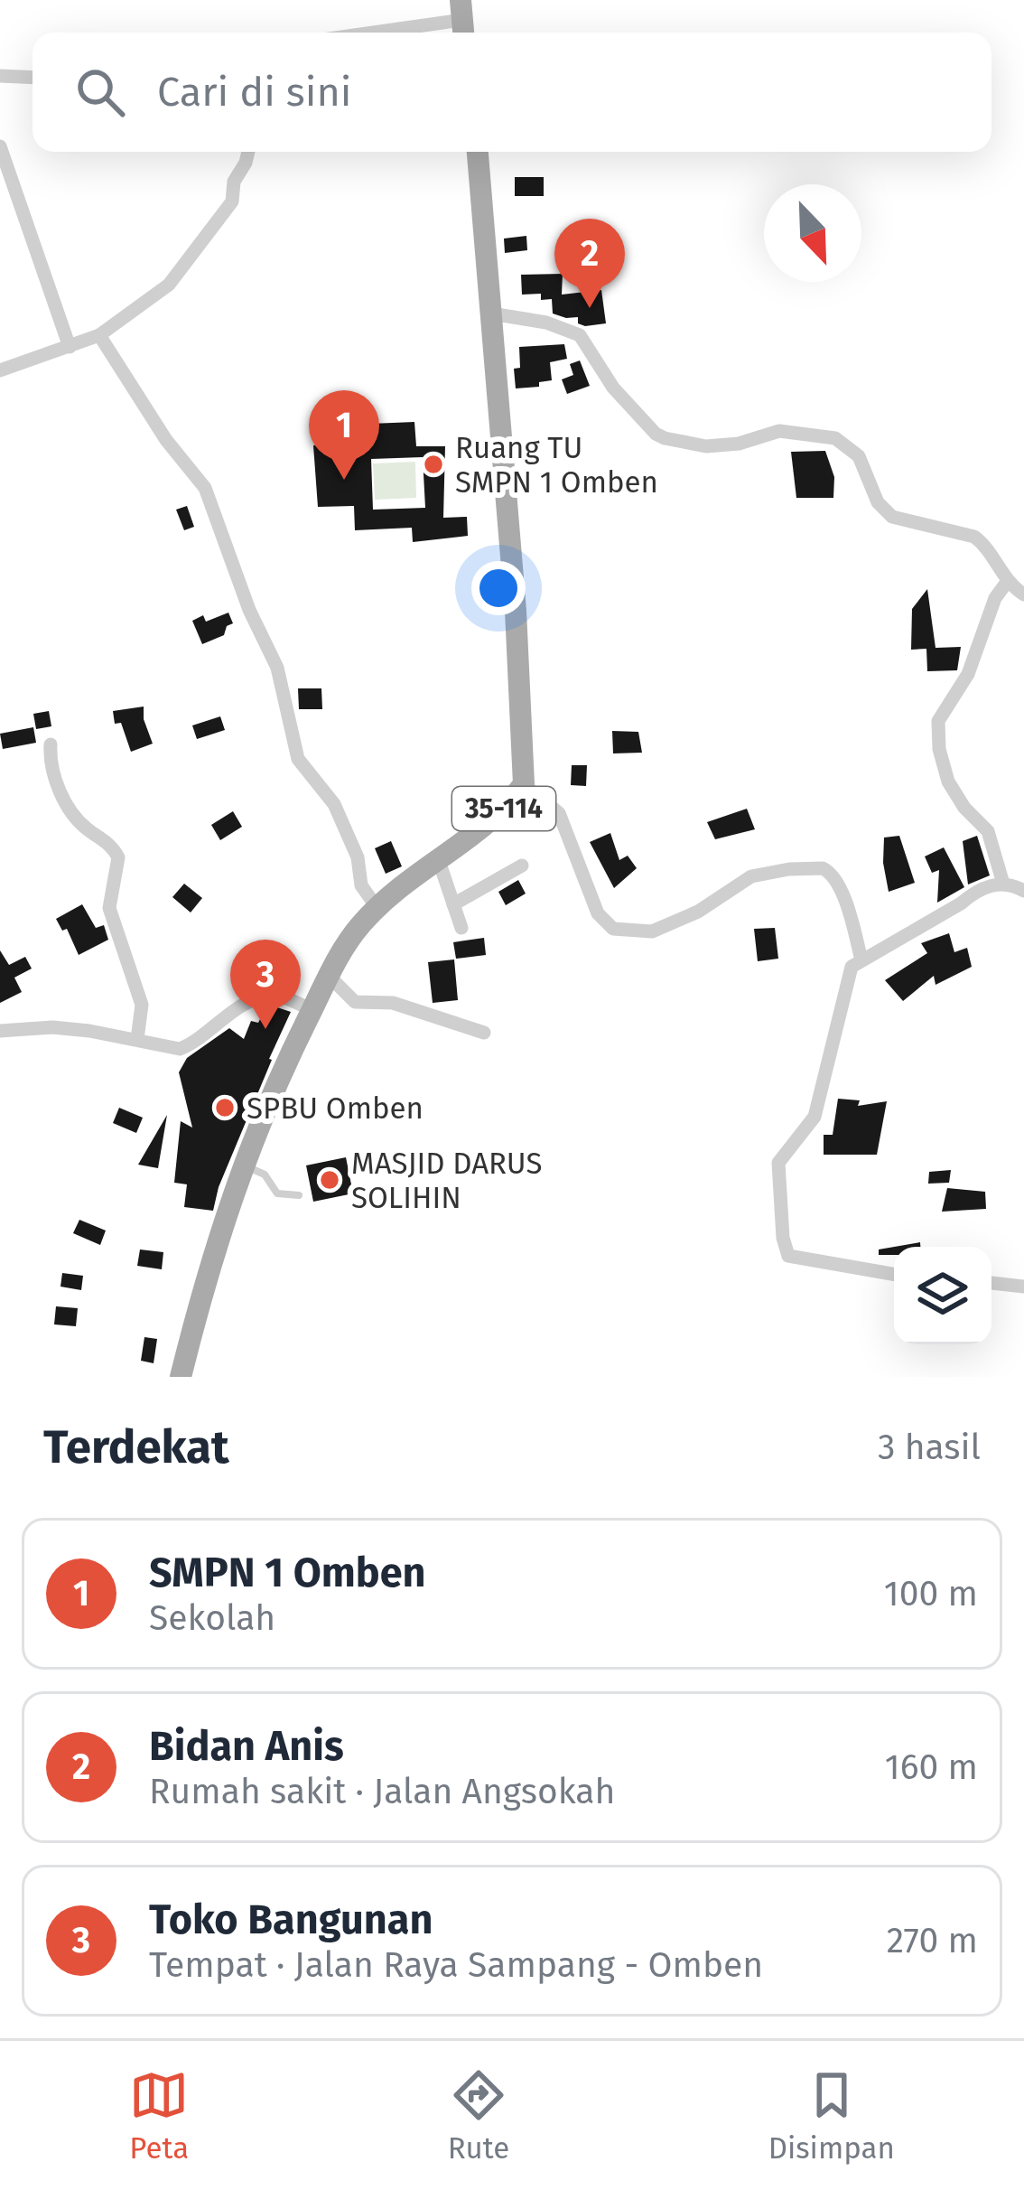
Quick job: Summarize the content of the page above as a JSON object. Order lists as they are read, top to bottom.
{
  "streets": {
    "main road": ["35-114"]
  },
  "places": ["Ruang TU SMPN 1 Omben", "SPBU Omben", "MASJID DARUS SOLIHIN"],
  "north": "bottom right",
  "page": {
    "search": "Cari di sini",
    "pins": ["2", "1", "3"],
    "heading": ["Terdekat", "3 hasil"],
    "list": [
      {
        "mark": "1",
        "name": "SMPN 1 Omben",
        "note": "Sekolah",
        "value": "100 m"
      },
      {
        "mark": "2",
        "name": "Bidan Anis",
        "note": "Rumah sakit · Jalan Angsokah",
        "value": "160 m"
      },
      {
        "mark": "3",
        "name": "Toko Bangunan",
        "note": "Tempat · Jalan Raya Sampang - Omben",
        "value": "270 m"
      }
    ],
    "nav": ["Peta", "Rute", "Disimpan"]
  }
}
